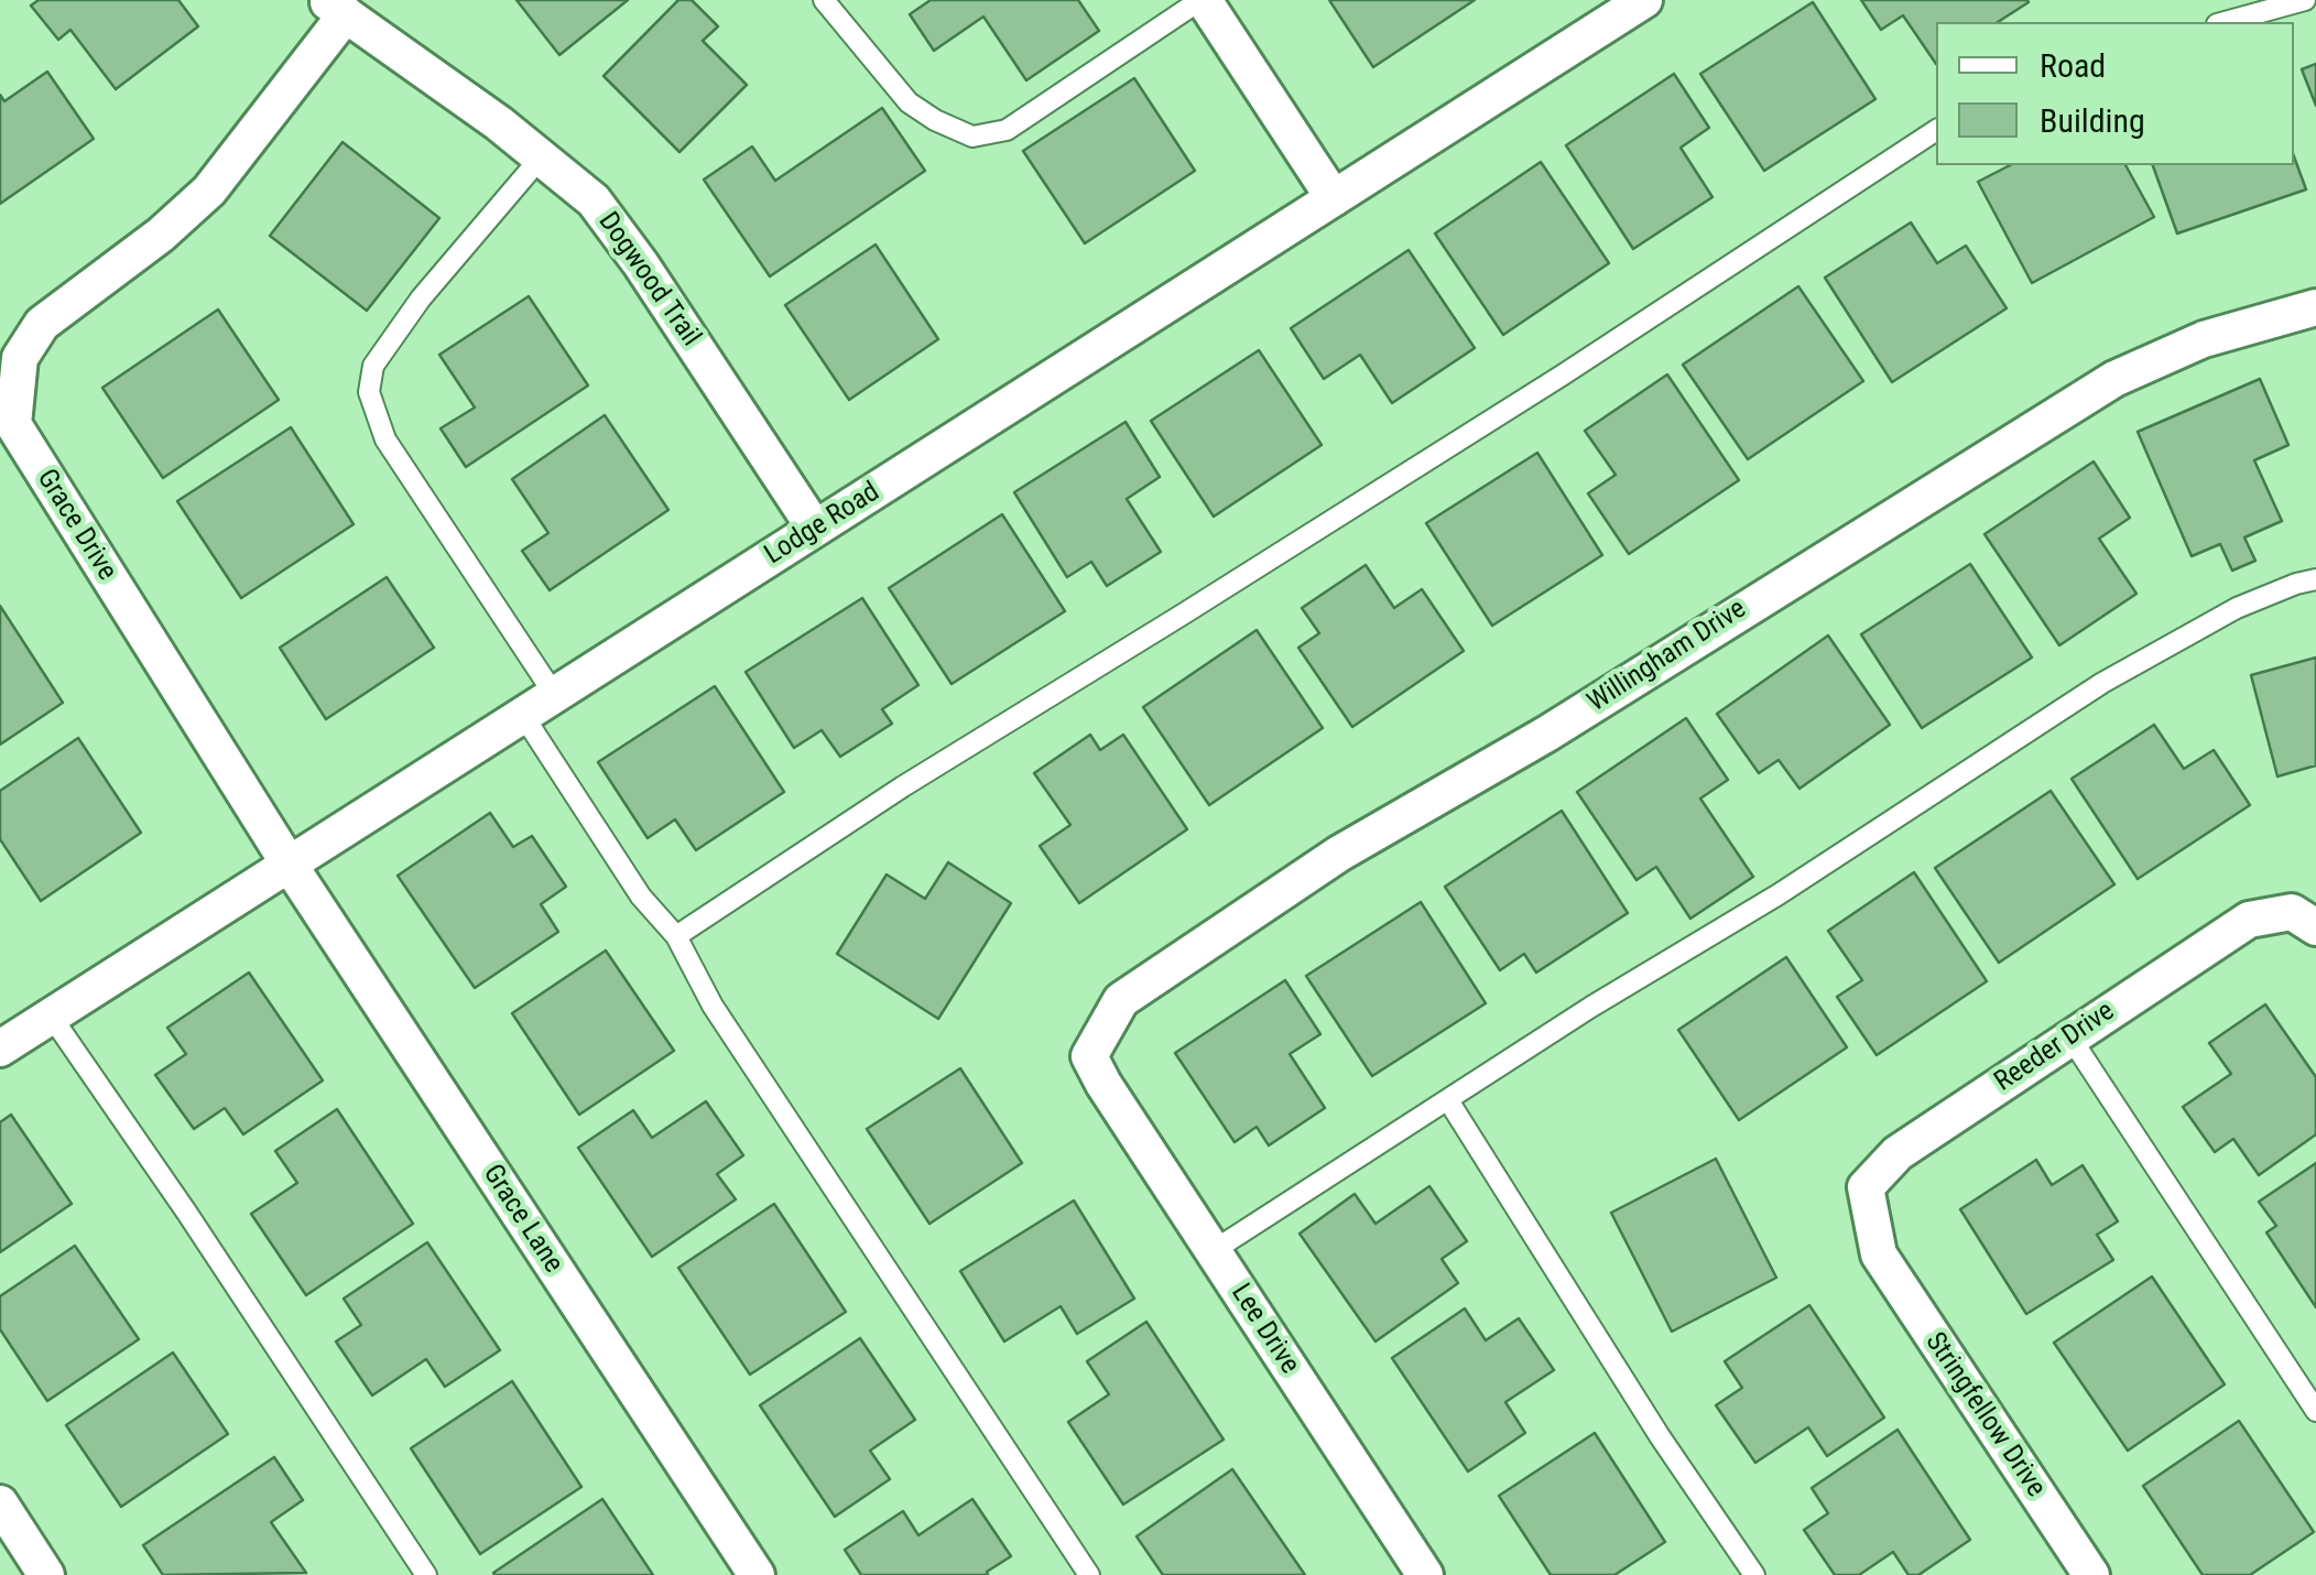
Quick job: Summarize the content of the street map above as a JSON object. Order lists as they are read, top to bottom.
{
  "streets": {
    "street": [
      "Dogwood Trail",
      "Lodge Road",
      "Grace Drive",
      "Willingham Drive",
      "Reeder Drive",
      "Grace Lane",
      "Lee Drive",
      "Stringfellow Drive"
    ]
  },
  "crossings": [
    ["Dogwood Trail", "Lodge Road"],
    ["Dogwood Trail", "Grace Drive"],
    ["Lodge Road", "Grace Drive"],
    ["Lodge Road", "Grace Lane"],
    ["Grace Drive", "Grace Lane"],
    ["Willingham Drive", "Lee Drive"],
    ["Reeder Drive", "Stringfellow Drive"]
  ],
  "legend": ["Road", "Building"]
}
